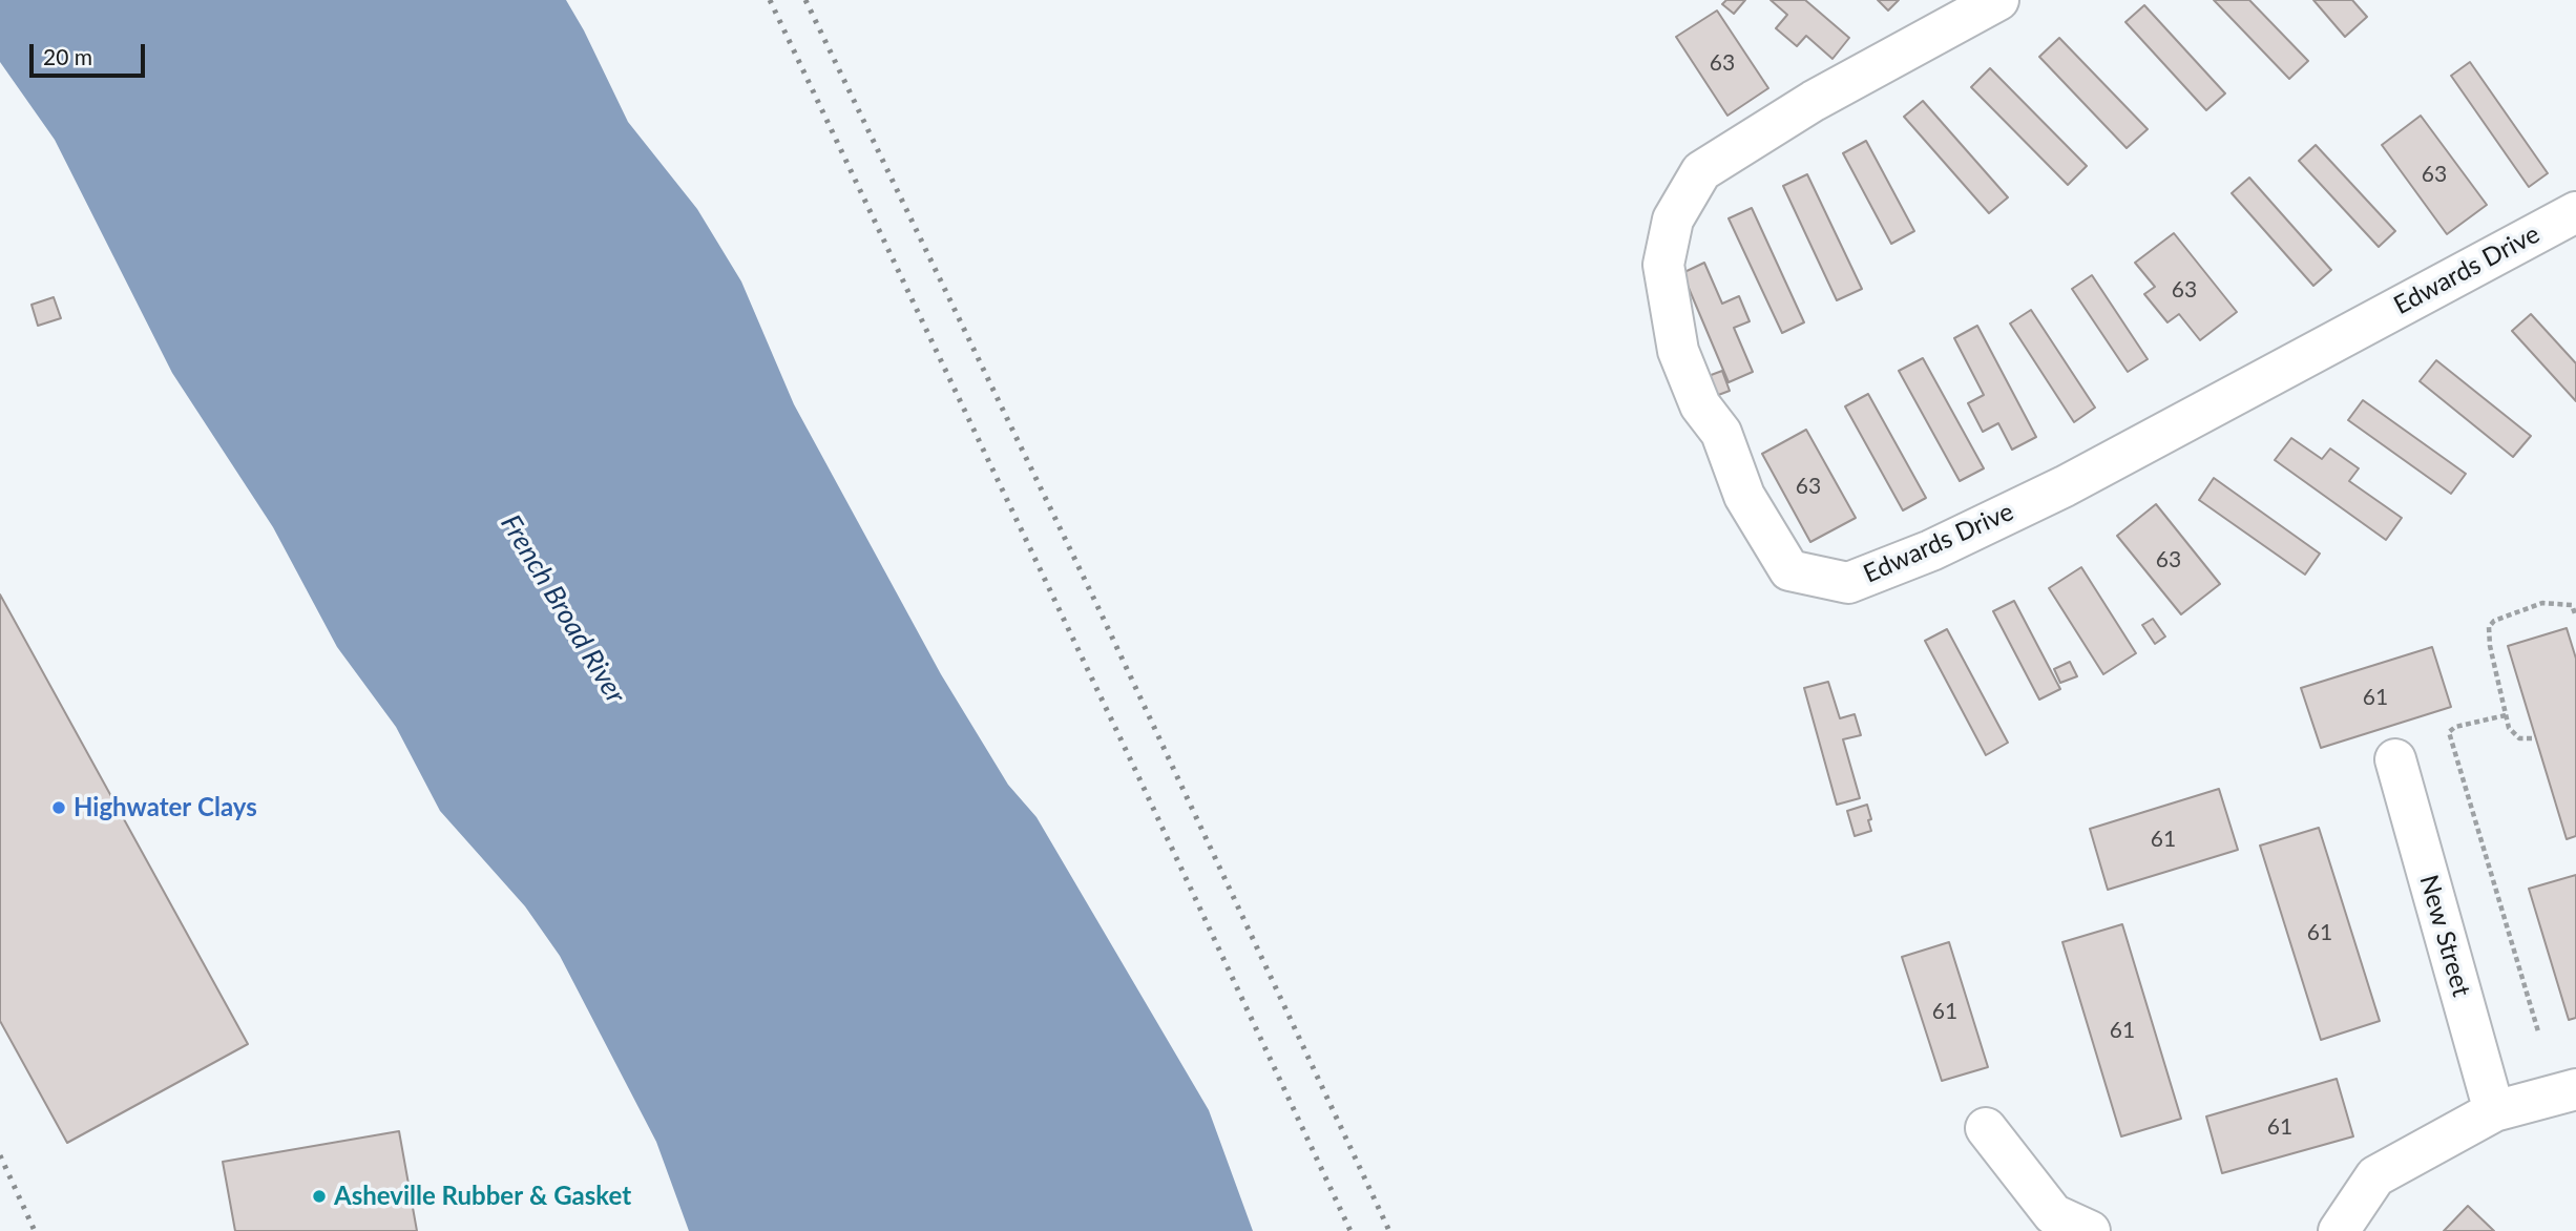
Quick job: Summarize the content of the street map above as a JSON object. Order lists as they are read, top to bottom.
{
  "streets": {
    "street": ["Edwards Drive", "New Street"]
  },
  "water": ["French Broad River"],
  "places": ["Highwater Clays", "Asheville Rubber & Gasket"],
  "house_numbers": [
    "63",
    "63",
    "63",
    "63",
    "63",
    "61",
    "61",
    "61",
    "61",
    "61",
    "61"
  ],
  "scale_bar": "20 m"
}
